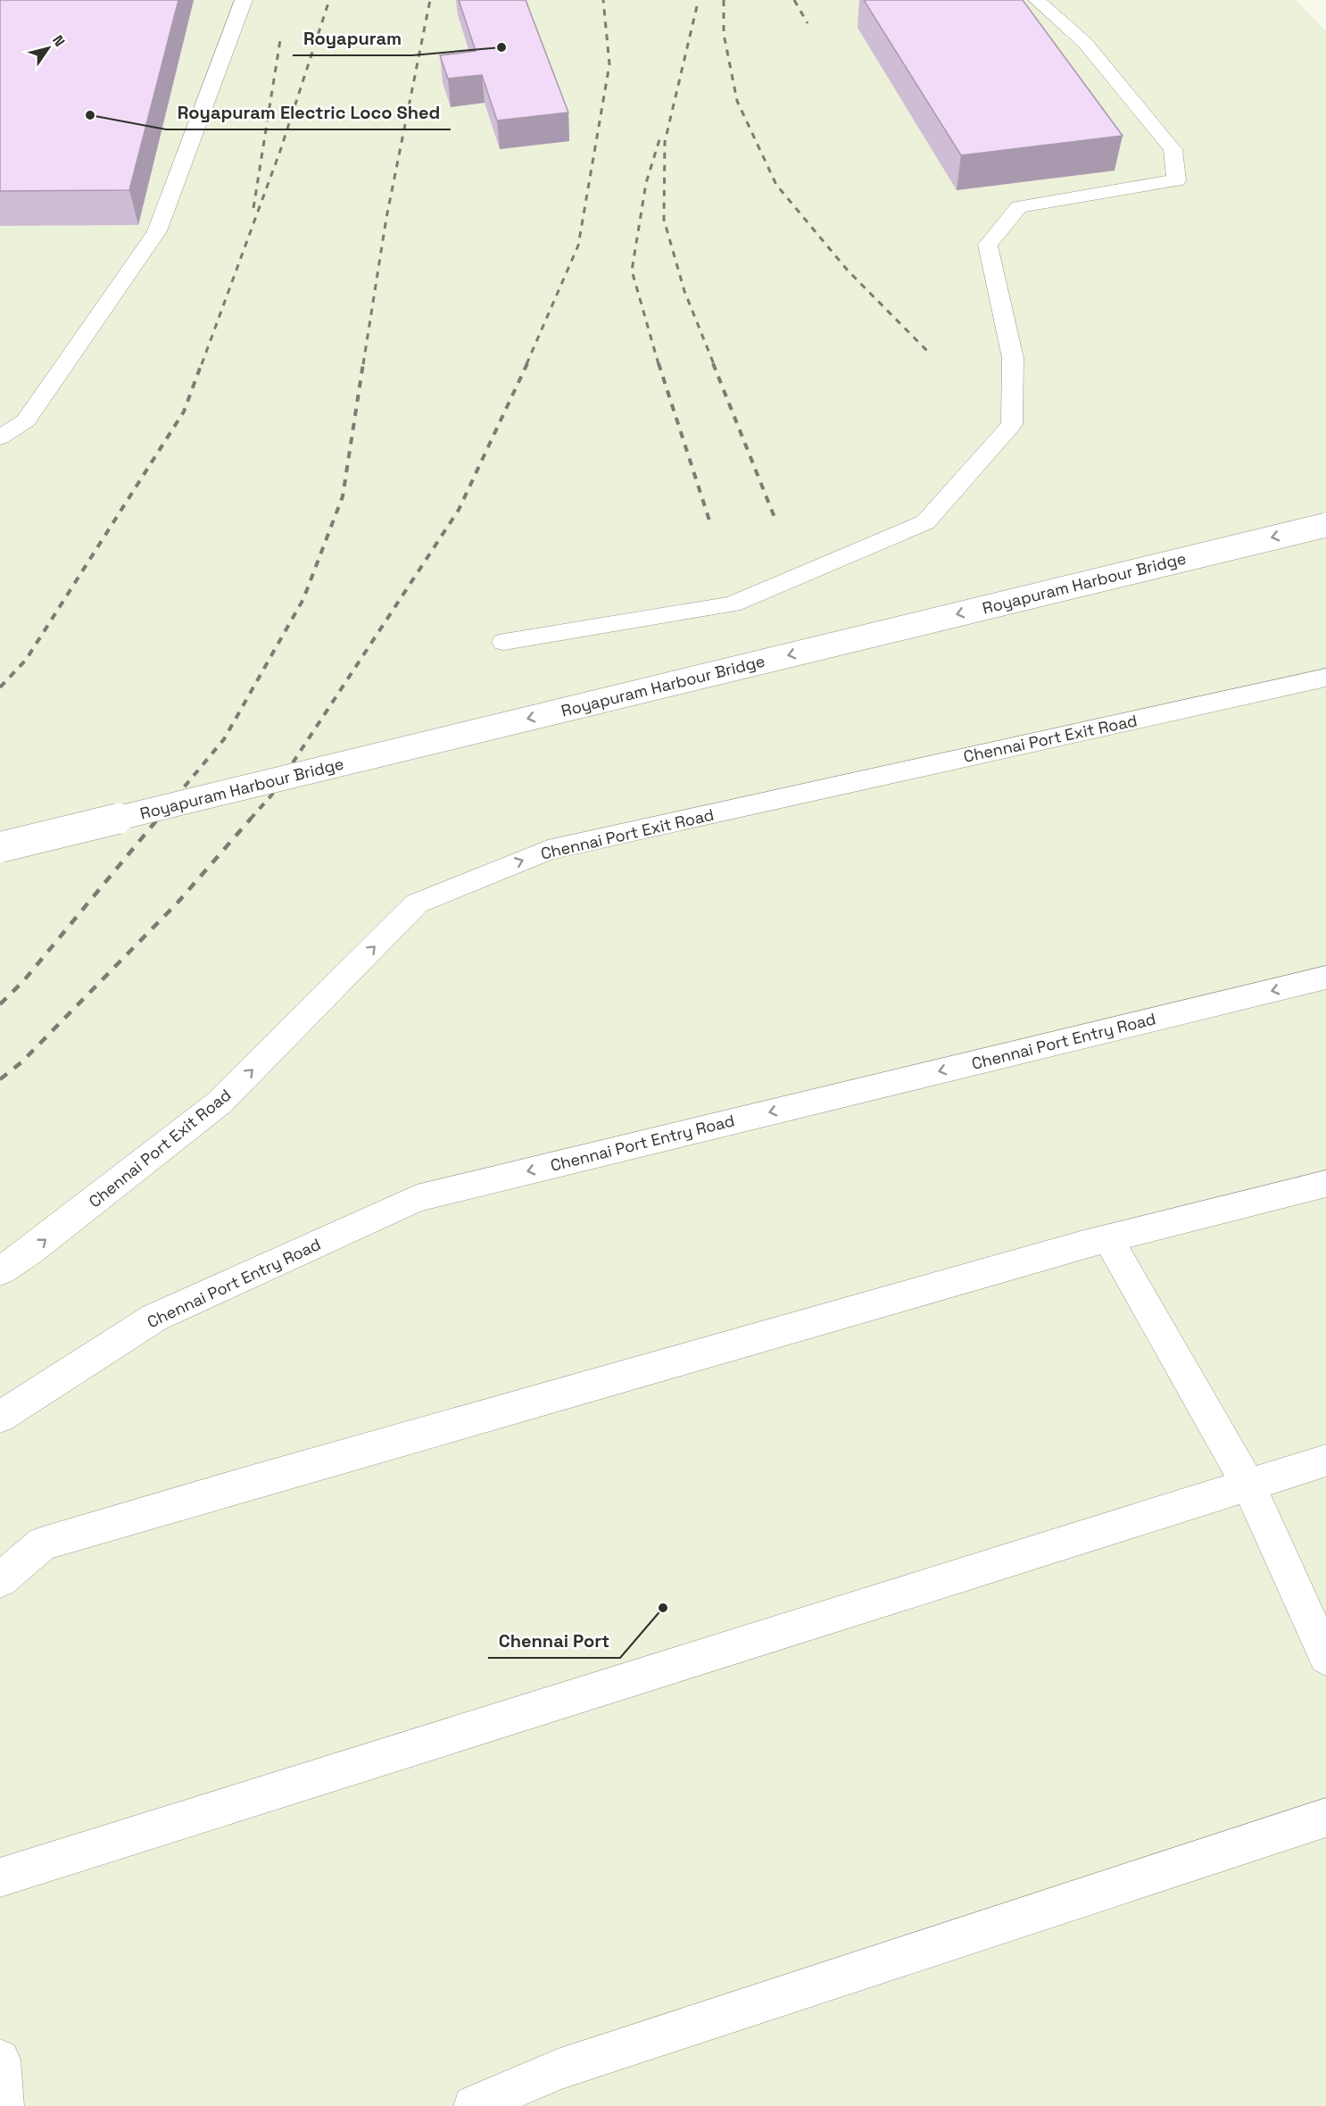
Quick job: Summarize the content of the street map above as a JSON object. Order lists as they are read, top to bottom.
{
  "streets": {
    "main road": ["Royapuram Harbour Bridge", "Chennai Port Exit Road", "Chennai Port Entry Road"]
  },
  "one_way": ["Royapuram Harbour Bridge", "Chennai Port Exit Road"],
  "places": ["Royapuram", "Royapuram Electric Loco Shed", "Chennai Port"],
  "north": "top right"
}
